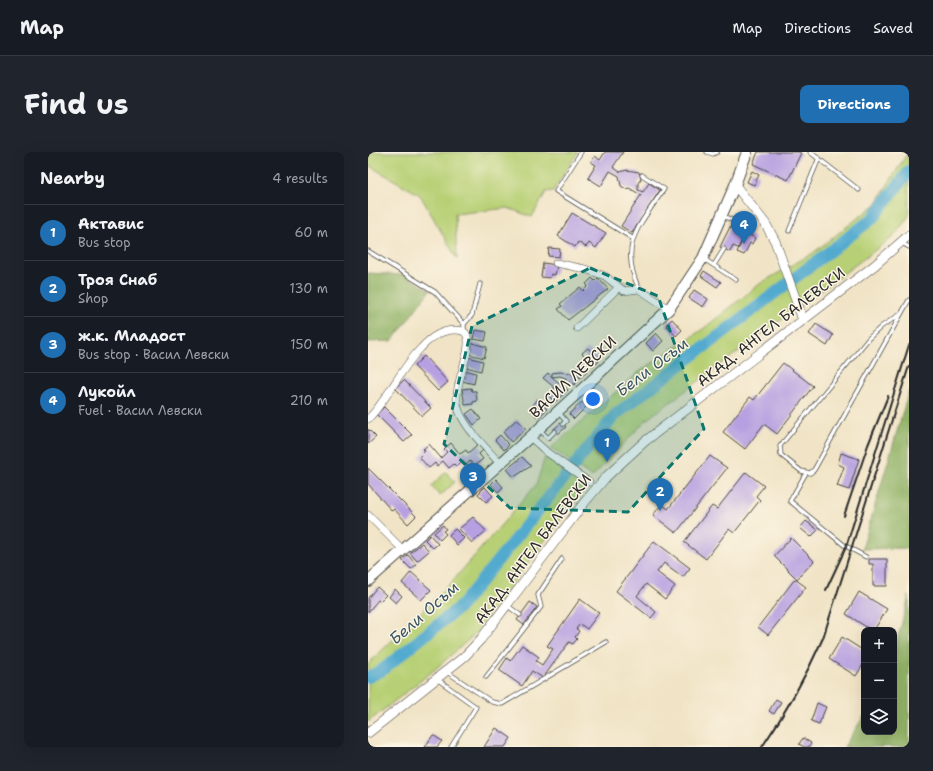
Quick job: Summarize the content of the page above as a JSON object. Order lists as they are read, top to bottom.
{
  "streets": {
    "main road": ["ВАСИЛ ЛЕВСКИ"],
    "street": ["АКАД. АНГЕЛ БАЛЕВСКИ"]
  },
  "water": ["Бели Осъм"],
  "page": {
    "header": "Map",
    "nav": ["Map", "Directions", "Saved"],
    "title": "Find us",
    "buttons": "Directions",
    "heading": ["Nearby", "4 results"],
    "list": [
      {
        "mark": "1",
        "name": "Актавис",
        "note": "Bus stop",
        "value": "60 m"
      },
      {
        "mark": "2",
        "name": "Троя Снаб",
        "note": "Shop",
        "value": "130 m"
      },
      {
        "mark": "3",
        "name": "ж.к. Младост",
        "note": "Bus stop · Васил Левски",
        "value": "150 m"
      },
      {
        "mark": "4",
        "name": "Лукойл",
        "note": "Fuel · Васил Левски",
        "value": "210 m"
      }
    ],
    "pins": [
      "4",
      "1",
      "3",
      "2"
    ],
    "map_buttons": ["+", "−"]
  }
}
